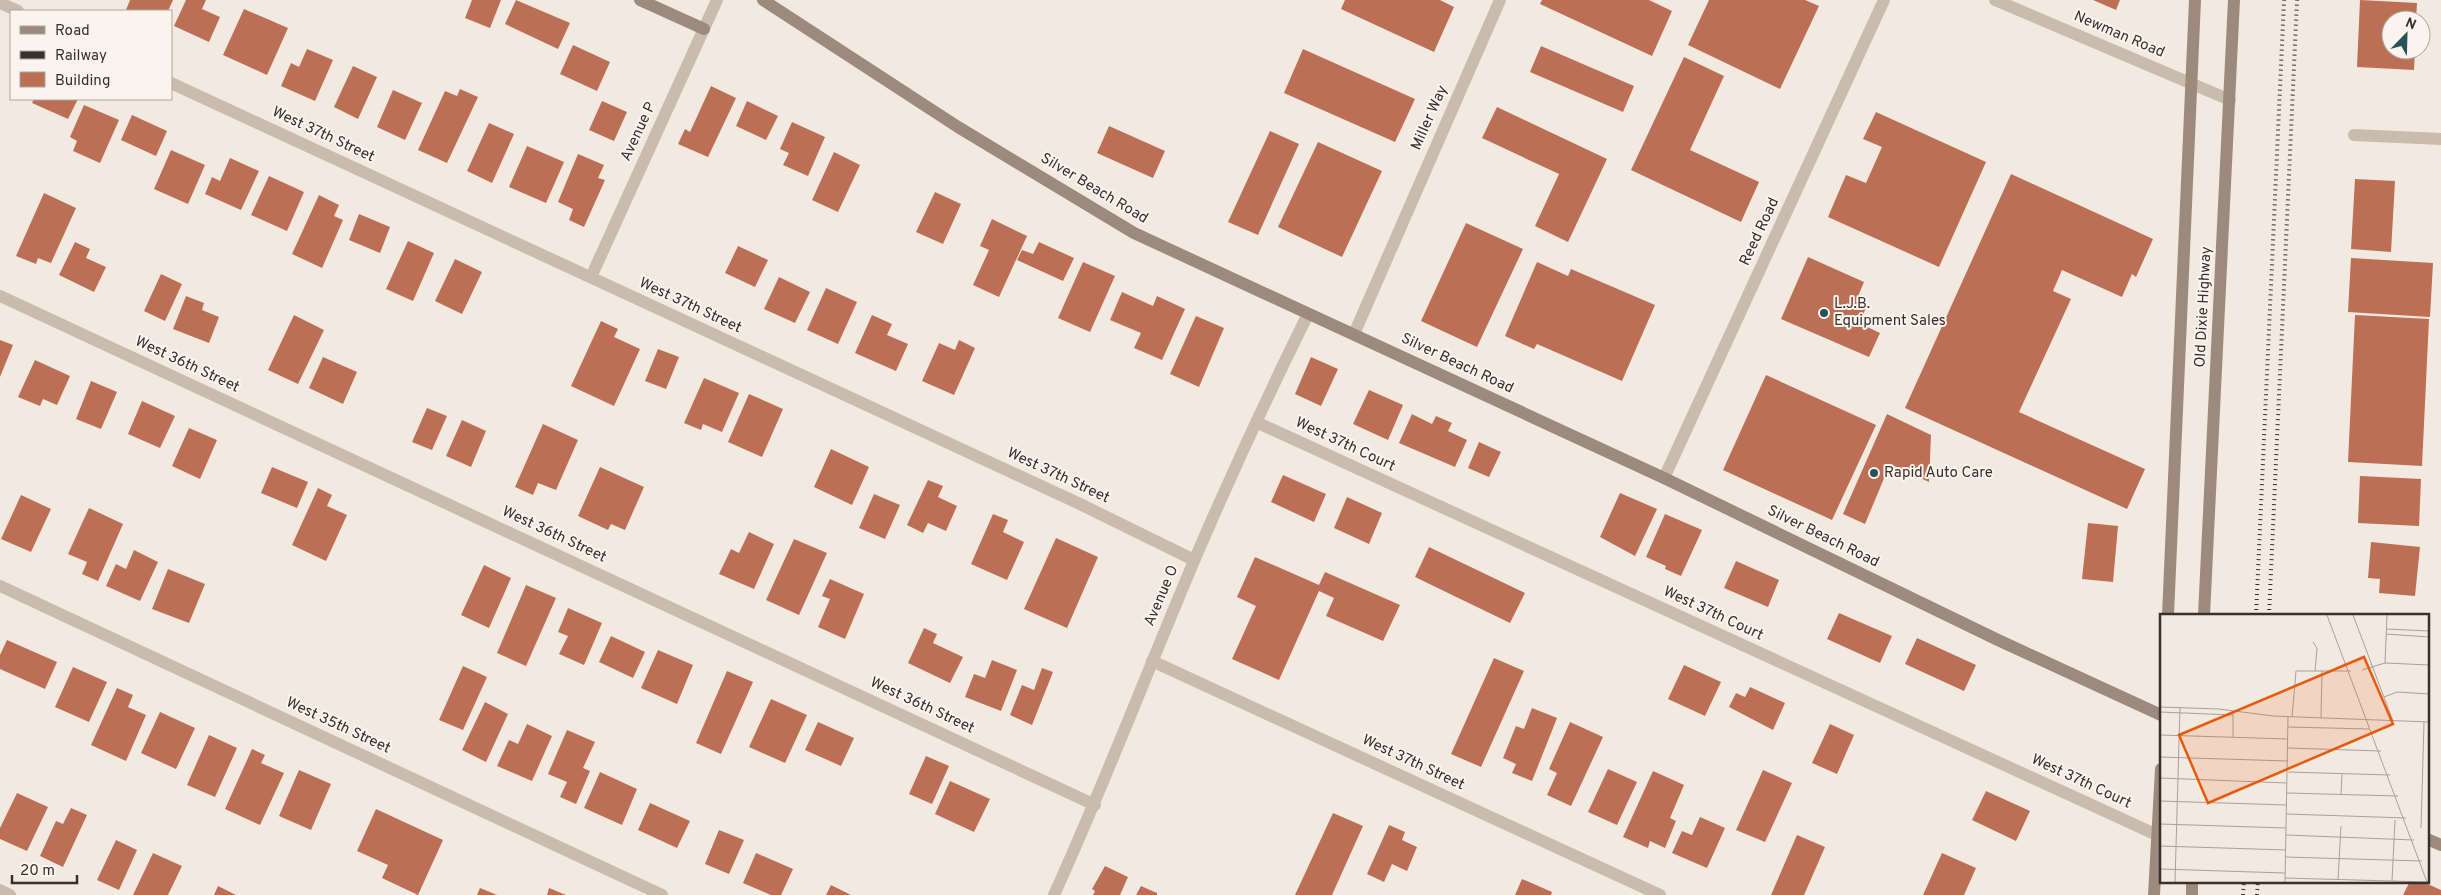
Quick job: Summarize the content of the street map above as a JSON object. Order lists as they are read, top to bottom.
{
  "streets": {
    "street": [
      "Newman Road",
      "Miller Way",
      "Avenue P",
      "West 37th Street",
      "Silver Beach Road",
      "Reed Road",
      "Old Dixie Highway",
      "West 36th Street",
      "West 37th Court",
      "Avenue O",
      "West 35th Street"
    ]
  },
  "crossings": [
    ["Newman Road", "Old Dixie Highway"],
    ["Miller Way", "Silver Beach Road"],
    ["Avenue P", "West 37th Street"],
    ["West 37th Street", "Avenue O"],
    ["Silver Beach Road", "Reed Road"],
    ["Silver Beach Road", "Avenue O"],
    ["West 36th Street", "Avenue O"],
    ["West 37th Court", "Avenue O"]
  ],
  "places": ["L.J.B. Equipment Sales", "Rapid Auto Care"],
  "legend": ["Road", "Railway", "Building"],
  "scale_bar": "20 m",
  "north": "top right"
}
